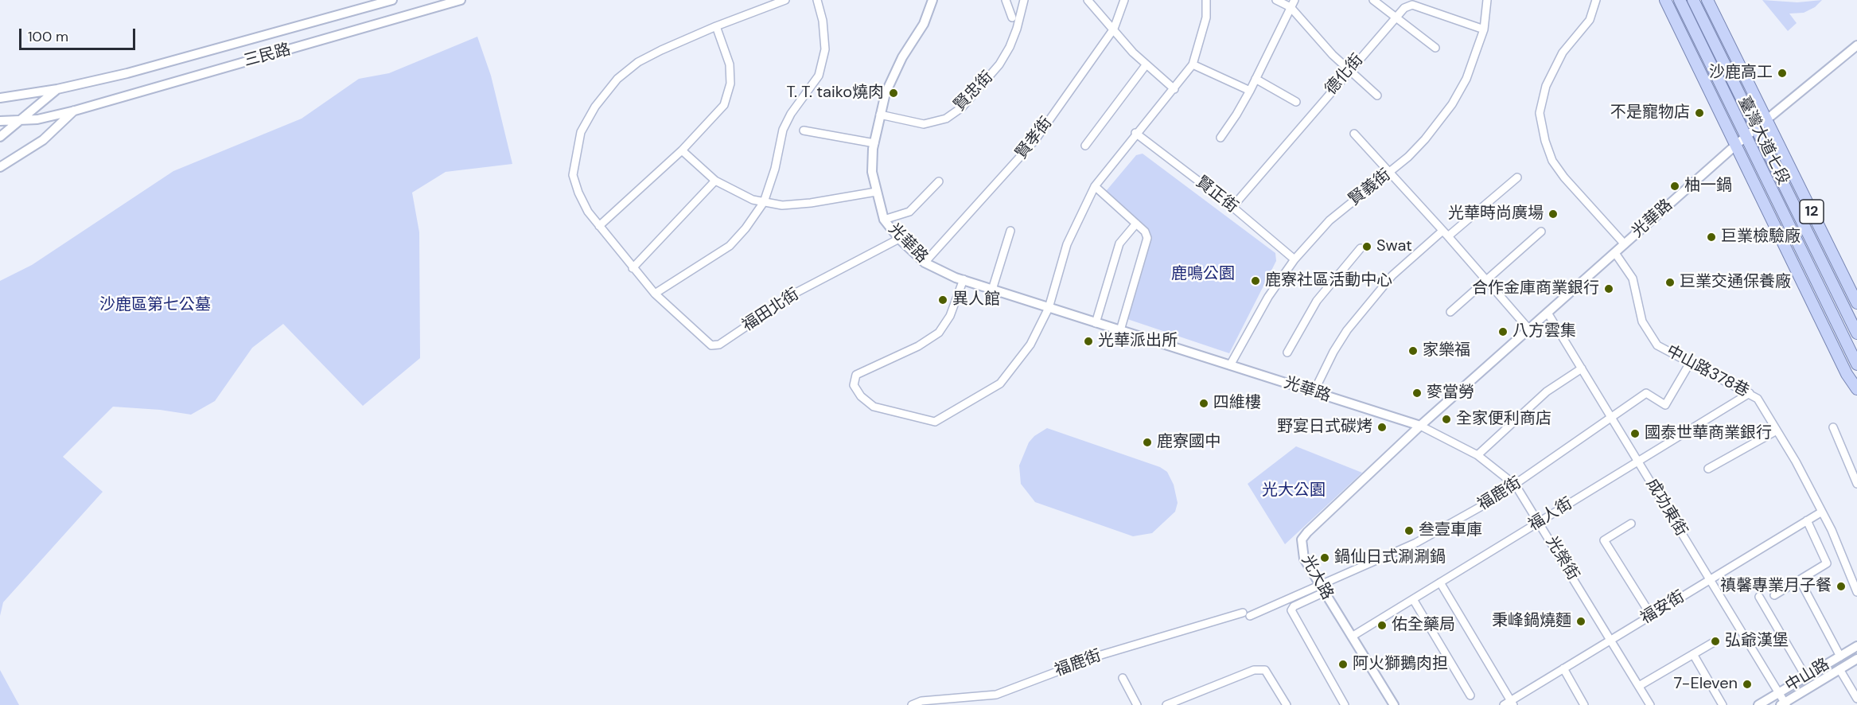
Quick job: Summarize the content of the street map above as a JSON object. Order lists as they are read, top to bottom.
{
  "streets": {
    "main road": ["臺灣大道七段", "12"],
    "street": [
      "三民路",
      "德化街",
      "賢忠街",
      "賢孝街",
      "賢義街",
      "賢正街",
      "光華路",
      "福田北街",
      "中山路378巷",
      "福鹿街",
      "成功東街",
      "福人街",
      "光榮街",
      "光大路",
      "福安街",
      "中山路"
    ]
  },
  "crossings": [
    ["德化街", "賢義街"],
    ["德化街", "賢正街"],
    ["賢忠街", "光華路"],
    ["賢孝街", "光華路"],
    ["臺灣大道七段", "光華路"],
    ["賢義街", "賢正街"],
    ["賢義街", "光華路"],
    ["光華路", "福田北街"],
    ["光華路", "中山路378巷"],
    ["光華路", "成功東街"],
    ["光華路", "光榮街"],
    ["光華路", "光大路"],
    ["中山路378巷", "福鹿街"],
    ["中山路378巷", "福人街"],
    ["中山路378巷", "福安街"],
    ["福鹿街", "成功東街"],
    ["福鹿街", "光榮街"],
    ["福鹿街", "光大路"],
    ["成功東街", "福人街"],
    ["成功東街", "福安街"],
    ["成功東街", "中山路"],
    ["福人街", "光榮街"],
    ["福人街", "光大路"],
    ["光榮街", "光大路"],
    ["光榮街", "福安街"]
  ],
  "parks": ["鹿鳴公園", "沙鹿區第七公墓", "光大公園"],
  "places": [
    "沙鹿高工",
    "T. T. taiko燒肉",
    "不是寵物店",
    "柚一鍋",
    "光華時尚廣場",
    "巨業檢驗廠",
    "Swat",
    "鹿寮社區活動中心",
    "巨業交通保養廠",
    "合作金庫商業銀行",
    "異人館",
    "八方雲集",
    "光華派出所",
    "家樂福",
    "麥當勞",
    "四維樓",
    "全家便利商店",
    "野宴日式碳烤",
    "國泰世華商業銀行",
    "鹿寮國中",
    "叁壹車庫",
    "鍋仙日式涮涮鍋",
    "禛馨專業月子餐",
    "秉峰鍋燒麵",
    "佑全藥局",
    "弘爺漢堡",
    "阿火獅鵝肉担",
    "7-Eleven"
  ],
  "scale_bar": "100 m"
}
